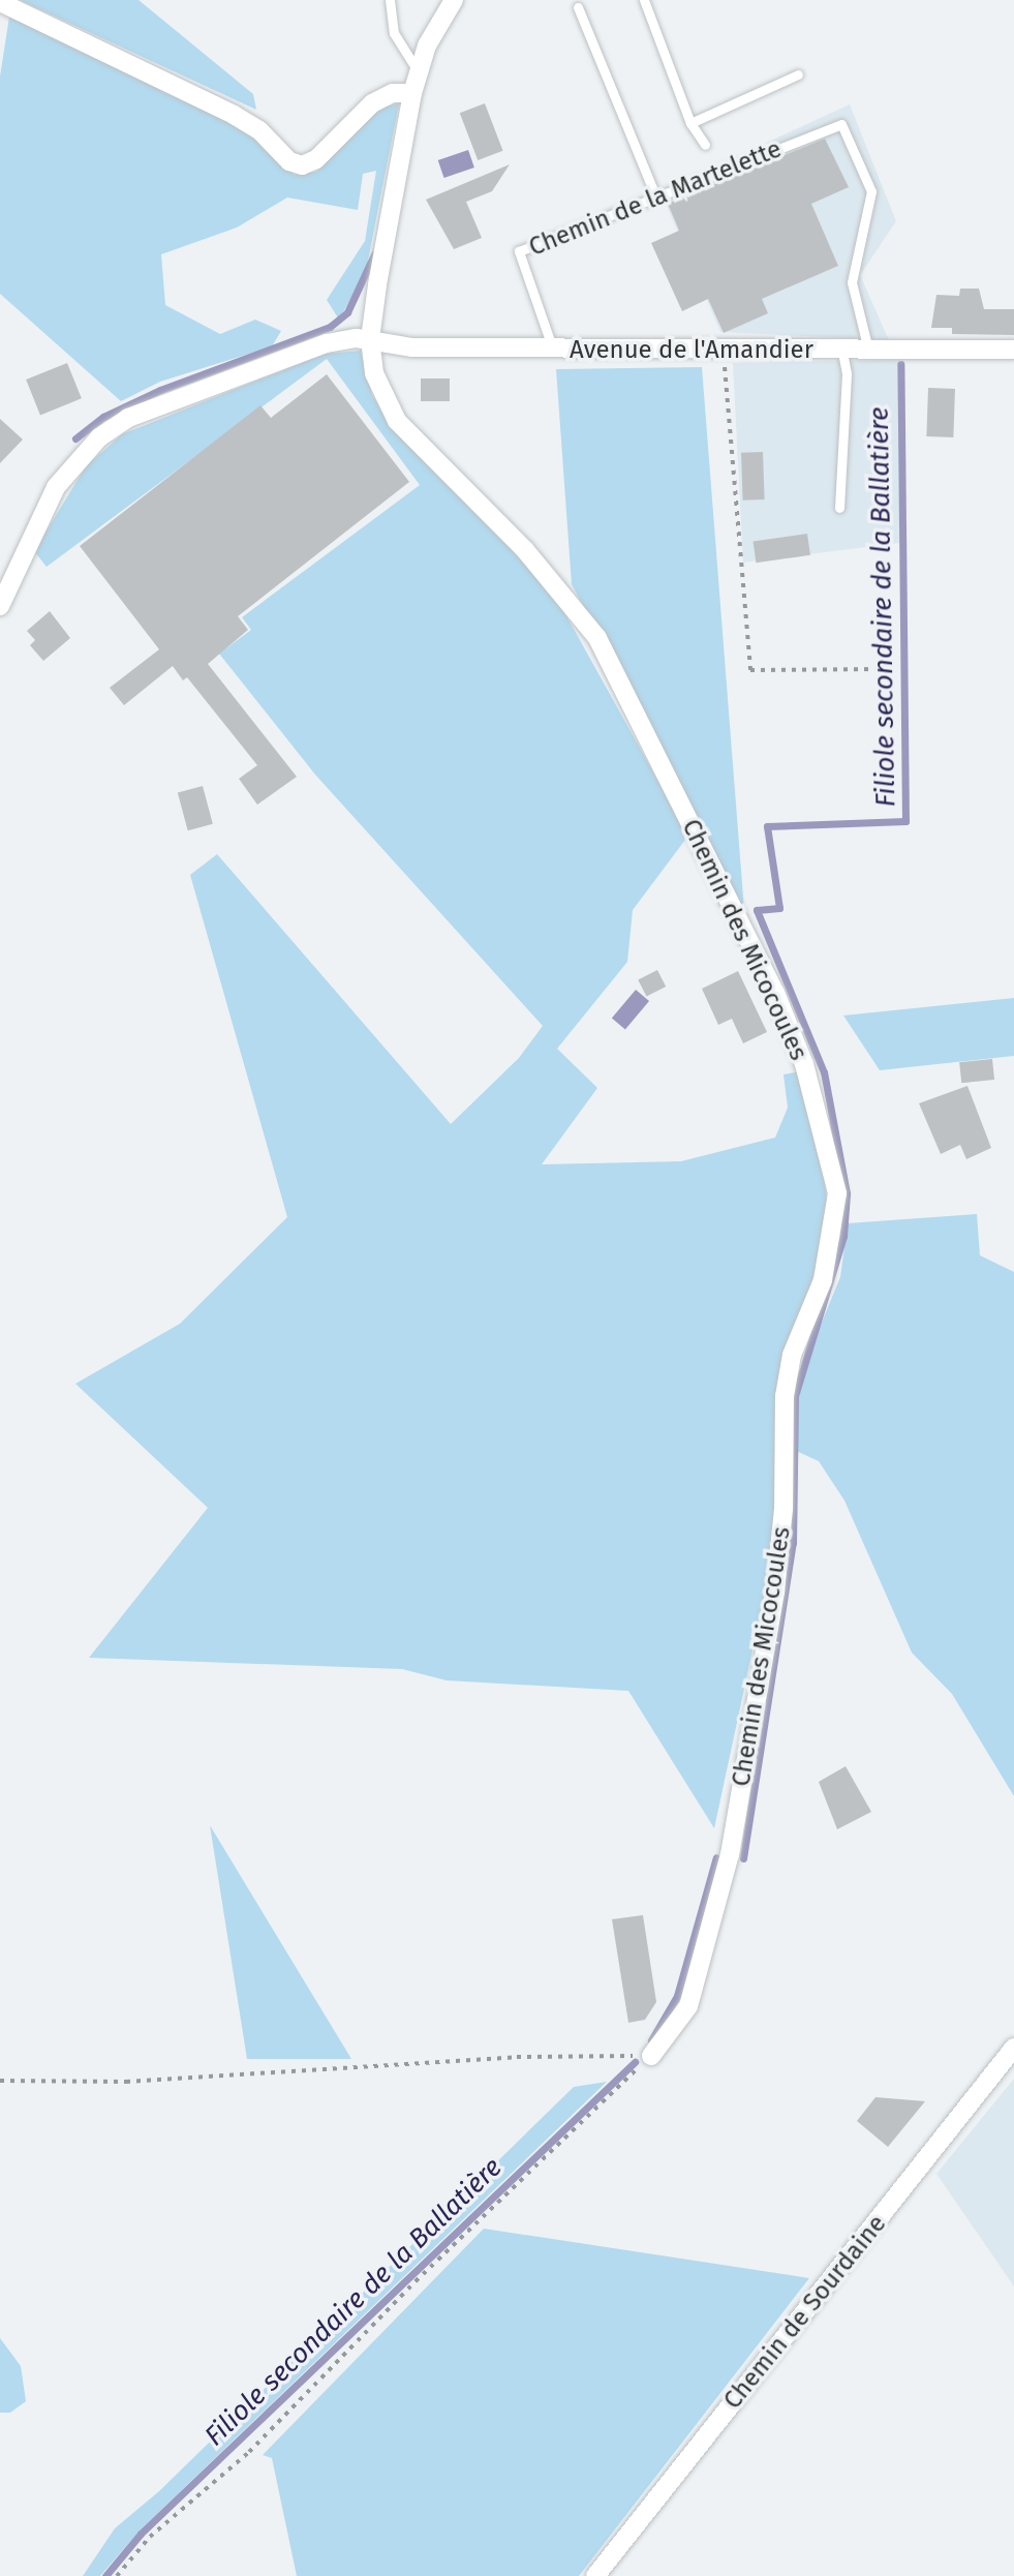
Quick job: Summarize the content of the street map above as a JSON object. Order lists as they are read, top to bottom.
{
  "streets": {
    "street": ["Avenue de l'Amandier", "Chemin des Micocoules", "Chemin de Sourdaine"],
    "lane": ["Chemin de la Martelette"]
  },
  "crossings": [
    ["Chemin de la Martelette", "Avenue de l'Amandier"],
    ["Avenue de l'Amandier", "Chemin des Micocoules"]
  ],
  "water": ["Filiole secondaire de la Ballatière"]
}
